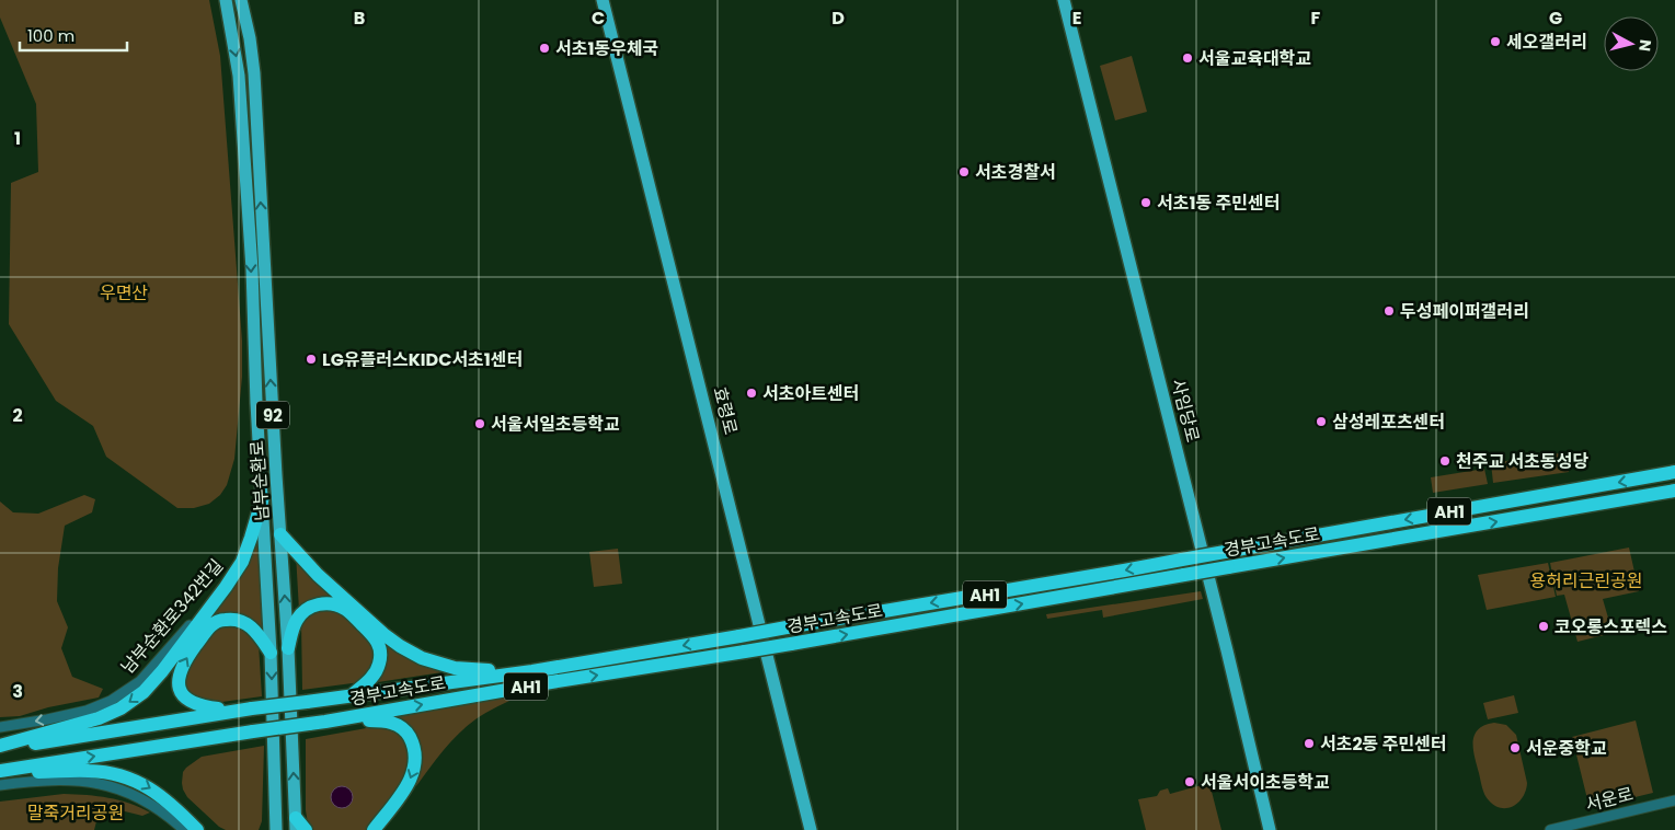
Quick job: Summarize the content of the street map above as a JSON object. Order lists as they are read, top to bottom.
{
  "streets": {
    "highway": ["AH1", "경부고속도로"],
    "main road": [
      "효령로",
      "사임당로",
      "92",
      "남부순환로"
    ],
    "street": ["남부순환로342번길", "서운로"]
  },
  "one_way": ["남부순환로342번길"],
  "parks": ["우면산", "용허리근린공원", "말죽거리공원"],
  "places": [
    "세오갤러리",
    "서초1동우체국",
    "서울교육대학교",
    "서초경찰서",
    "서초1동 주민센터",
    "두성페이퍼갤러리",
    "LG유플러스KIDC서초1센터",
    "서초아트센터",
    "삼성레포츠센터",
    "서울서일초등학교",
    "천주교 서초동성당",
    "코오롱스포렉스",
    "서초2동 주민센터",
    "서운중학교",
    "서울서이초등학교"
  ],
  "scale_bar": "100 m",
  "north": "right",
  "grid": {
    "columns": [
      "B",
      "C",
      "D",
      "E",
      "F",
      "G"
    ],
    "rows": ["1", "2", "3"]
  }
}
